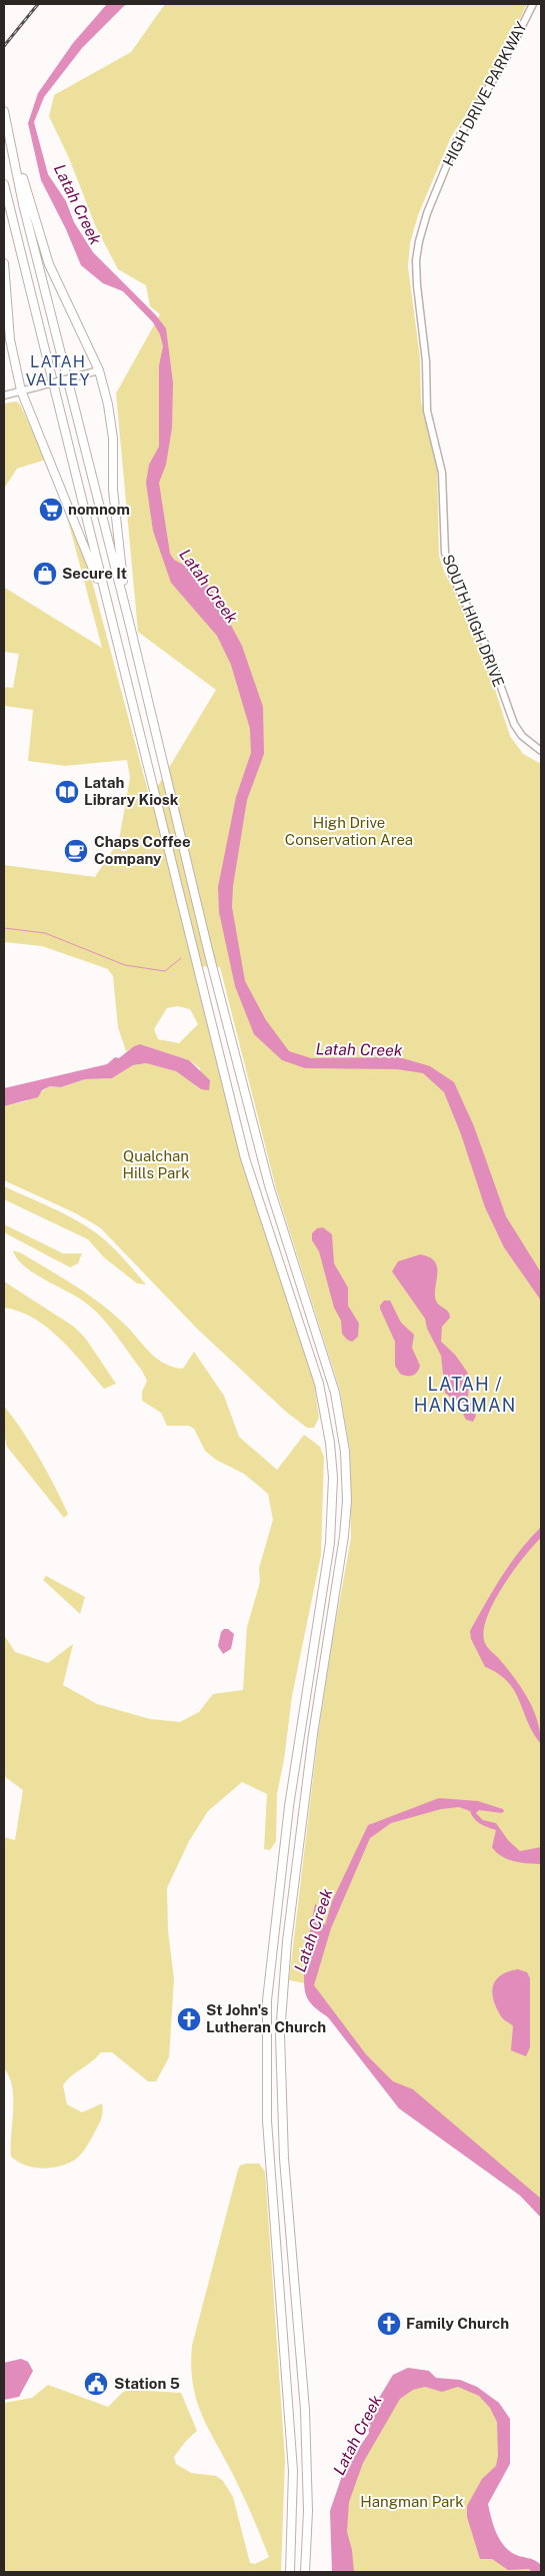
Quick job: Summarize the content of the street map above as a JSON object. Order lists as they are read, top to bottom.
{
  "streets": {
    "main road": ["HIGH DRIVE PARKWAY", "SOUTH HIGH DRIVE"]
  },
  "crossings": [
    ["HIGH DRIVE PARKWAY", "SOUTH HIGH DRIVE"]
  ],
  "districts": ["LATAH VALLEY", "LATAH / HANGMAN"],
  "water": ["Latah Creek"],
  "parks": ["High Drive Conservation Area", "Qualchan Hills Park", "Hangman Park"],
  "places": {
    "supermarket": ["nomnom"],
    "shop": ["Secure It"],
    "library": ["Latah Library Kiosk"],
    "cafe": ["Chaps Coffee Company"],
    "church": ["St John's Lutheran Church", "Family Church"],
    "public building": ["Station 5"]
  }
}
